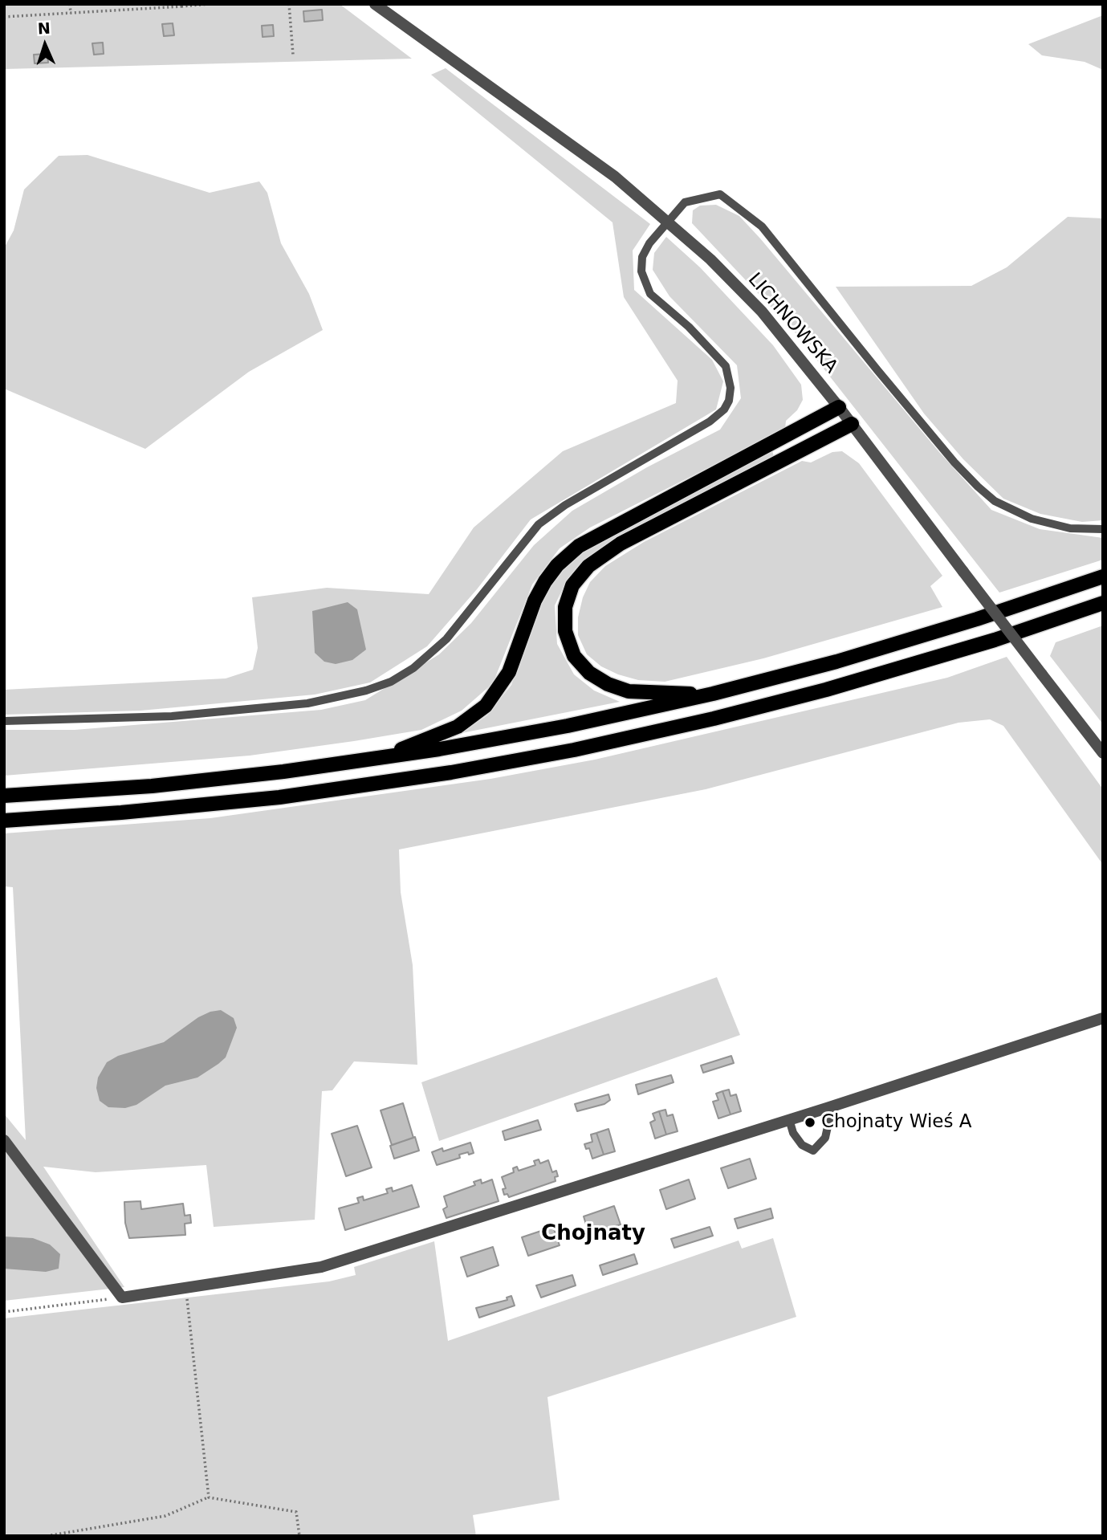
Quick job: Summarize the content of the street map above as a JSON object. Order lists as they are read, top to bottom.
{
  "streets": {
    "street": ["LICHNOWSKA"]
  },
  "districts": ["Chojnaty"],
  "places": ["Chojnaty Wieś A"],
  "north": "top"
}
